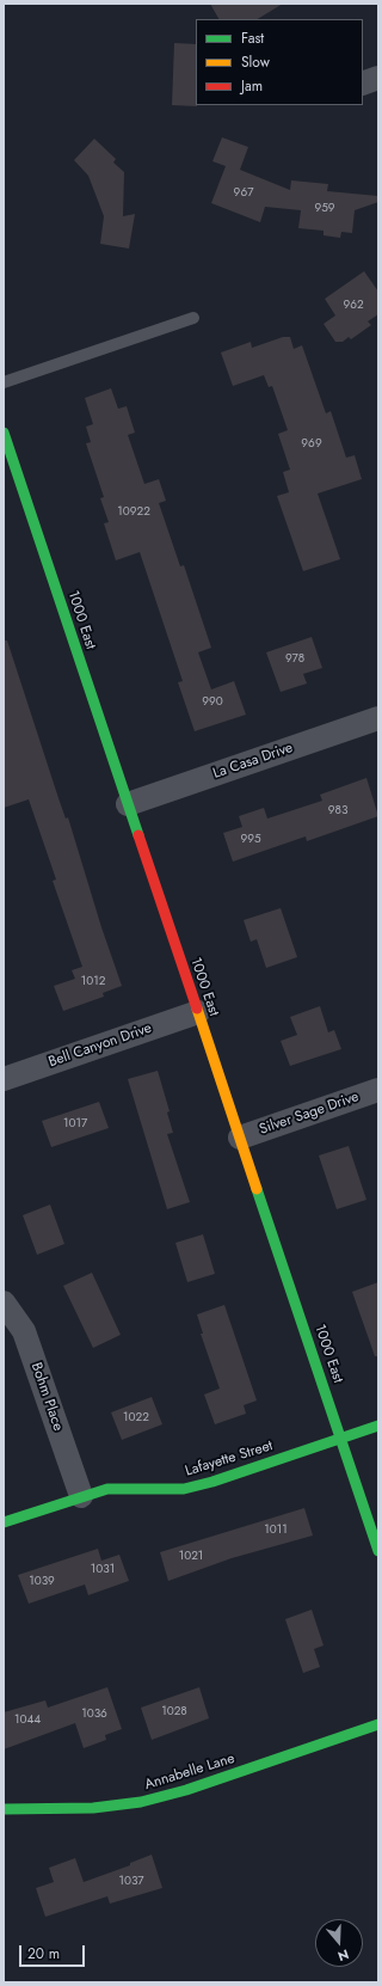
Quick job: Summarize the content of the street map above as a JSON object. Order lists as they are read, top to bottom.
{
  "streets": {
    "street": [
      "1000 East",
      "La Casa Drive",
      "Bell Canyon Drive",
      "Silver Sage Drive",
      "Bohm Place",
      "Lafayette Street",
      "Annabelle Lane"
    ]
  },
  "crossings": [
    ["1000 East", "La Casa Drive"],
    ["1000 East", "Bell Canyon Drive"],
    ["1000 East", "Silver Sage Drive"],
    ["1000 East", "Lafayette Street"],
    ["Bohm Place", "Lafayette Street"]
  ],
  "house_numbers": [
    "967",
    "959",
    "962",
    "969",
    "10922",
    "978",
    "990",
    "983",
    "995",
    "1012",
    "1017",
    "1022",
    "1011",
    "1021",
    "1031",
    "1039",
    "1028",
    "1036",
    "1044",
    "1037"
  ],
  "legend": ["Fast", "Slow", "Jam"],
  "scale_bar": "20 m",
  "north": "bottom"
}
